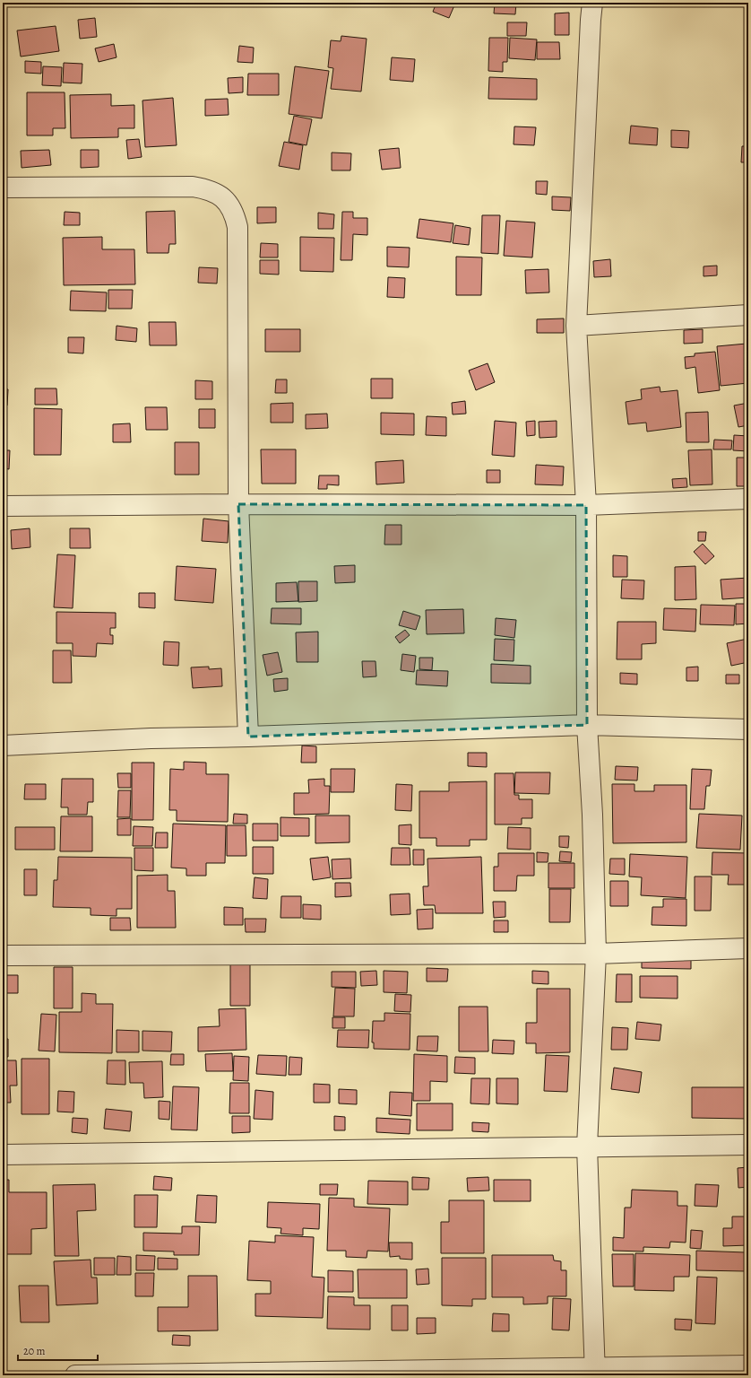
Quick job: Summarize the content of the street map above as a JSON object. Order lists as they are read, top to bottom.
{
  "scale_bar": "20 m"
}
